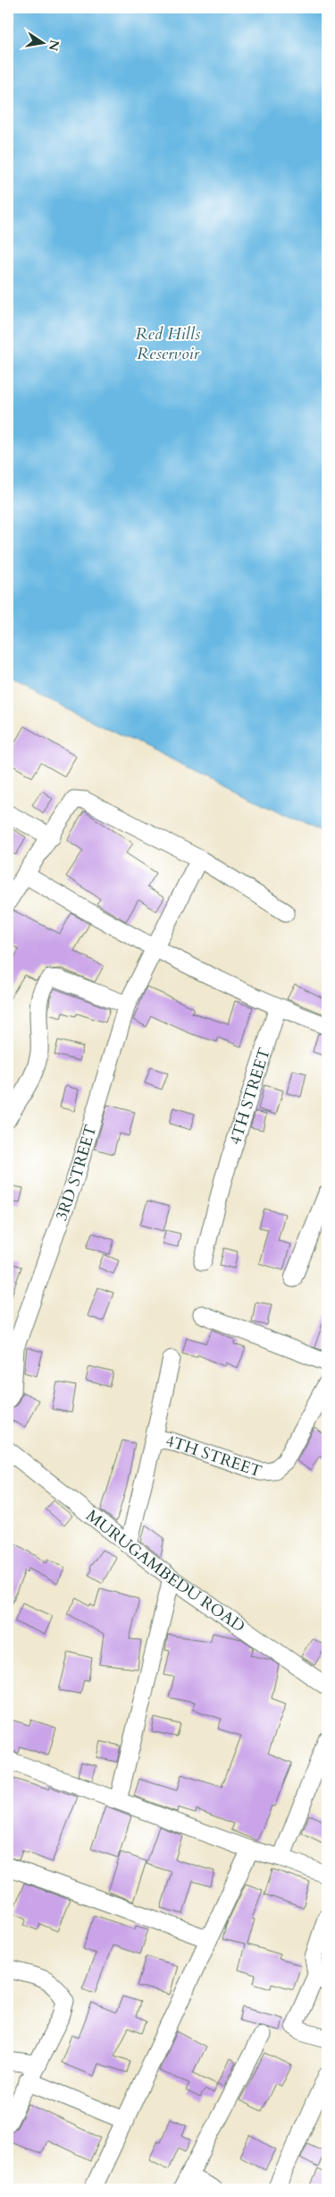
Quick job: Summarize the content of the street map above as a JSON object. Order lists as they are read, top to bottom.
{
  "streets": {
    "street": ["4TH STREET", "3RD STREET", "MURUGAMBEDU ROAD"]
  },
  "crossings": [
    ["4TH STREET", "MURUGAMBEDU ROAD"]
  ],
  "water": ["Red Hills Reservoir"],
  "north": "right"
}
